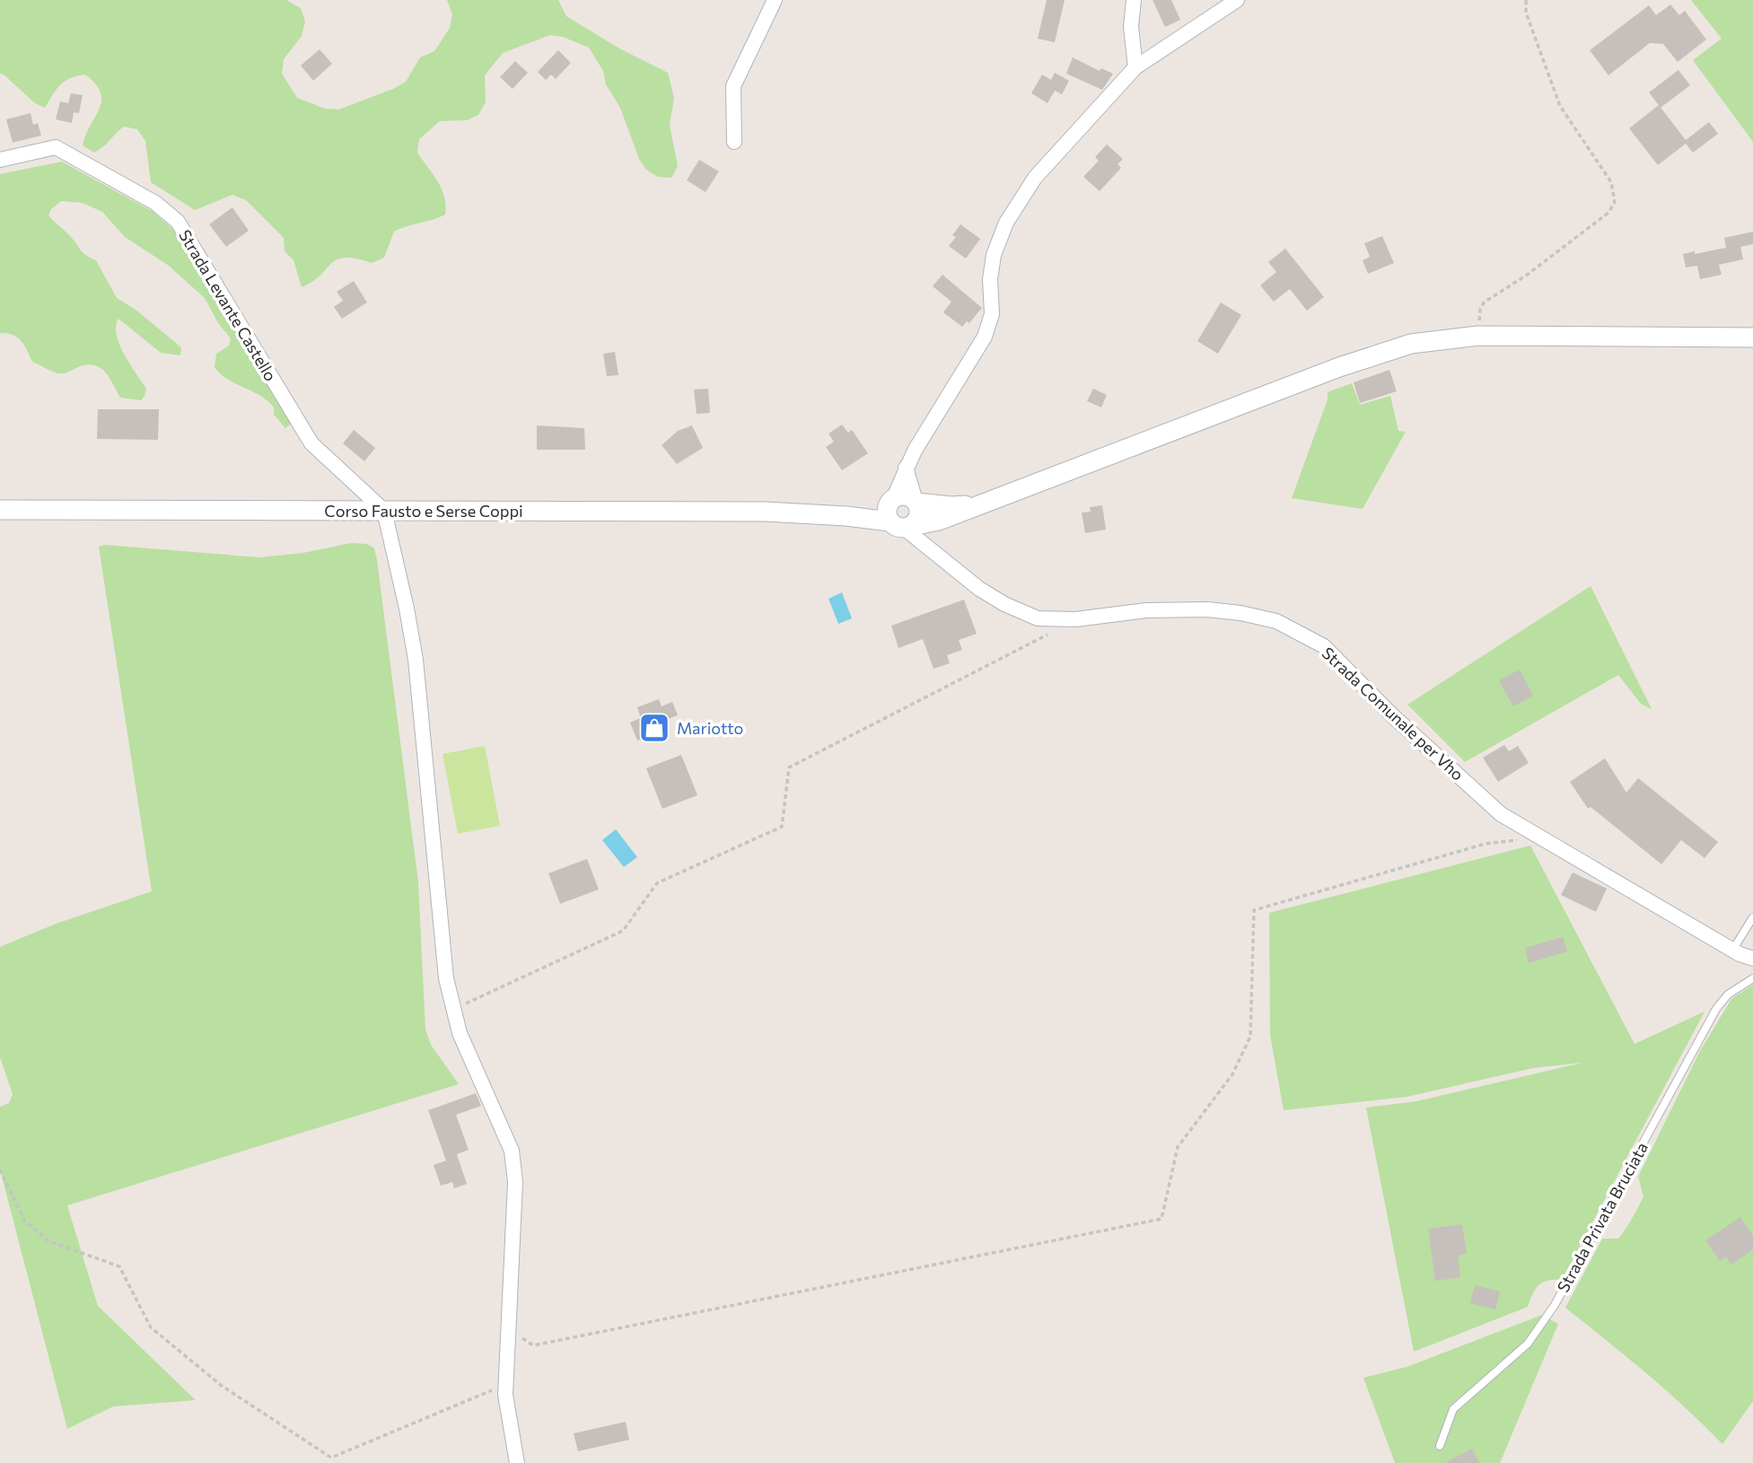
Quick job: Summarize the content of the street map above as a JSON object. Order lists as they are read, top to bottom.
{
  "streets": {
    "street": ["Strada Levante Castello", "Corso Fausto e Serse Coppi", "Strada Comunale per Vho"],
    "lane": ["Strada Privata Bruciata"]
  },
  "crossings": [
    ["Strada Levante Castello", "Corso Fausto e Serse Coppi"],
    ["Corso Fausto e Serse Coppi", "Strada Comunale per Vho"]
  ],
  "places": {
    "shop": ["Mariotto"]
  }
}
